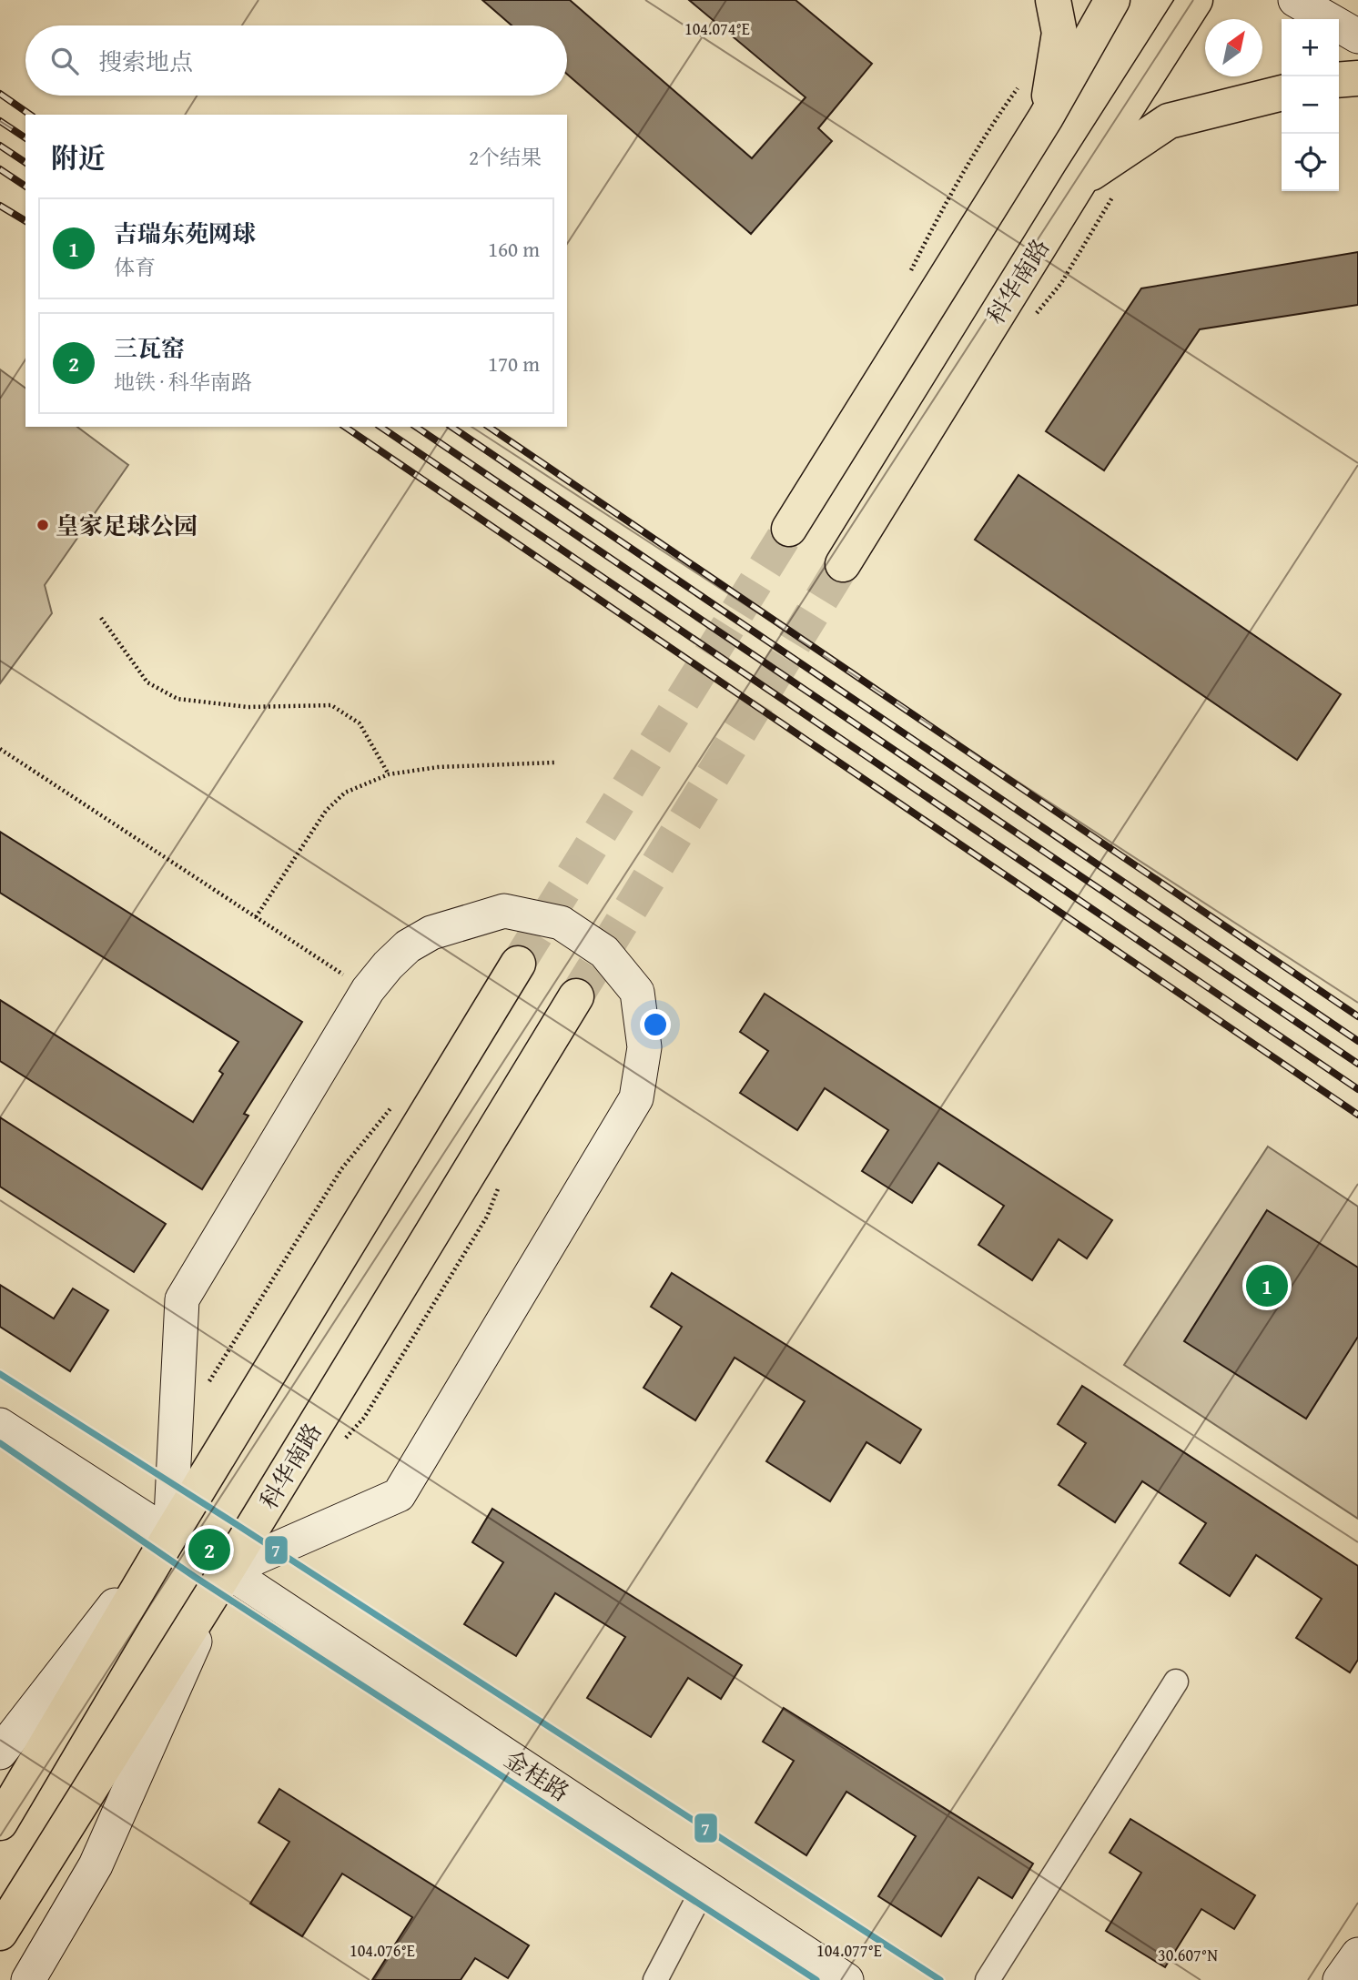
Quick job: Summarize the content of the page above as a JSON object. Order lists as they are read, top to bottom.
{
  "streets": {
    "main road": ["科华南路"],
    "street": ["金桂路"]
  },
  "crossings": [
    ["科华南路", "金桂路"]
  ],
  "places": ["皇家足球公园"],
  "lines": ["transit line 7"],
  "north": "top right",
  "page": {
    "map_buttons": ["+", "−"],
    "search": "搜索地点",
    "heading": ["附近", "2个结果"],
    "list": [
      {
        "mark": "1",
        "name": "吉瑞东苑网球",
        "note": "体育",
        "value": "160 m"
      },
      {
        "mark": "2",
        "name": "三瓦窑",
        "note": "地铁 · 科华南路",
        "value": "170 m"
      }
    ],
    "pins": ["1", "2"]
  },
  "coordinates": [
    "104.074°E",
    "104.076°E",
    "104.077°E",
    "30.607°N"
  ]
}
